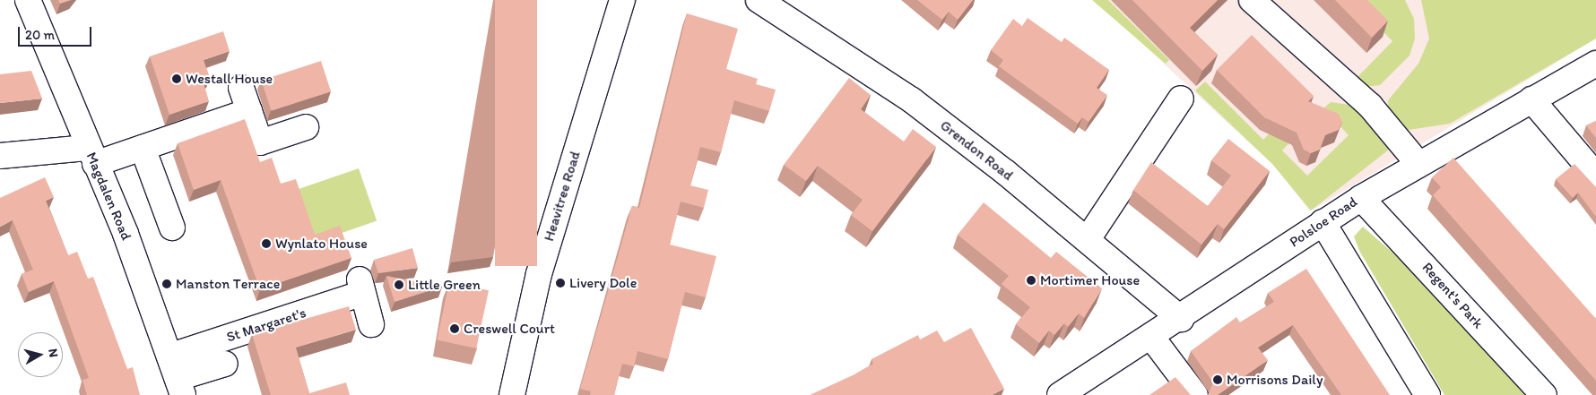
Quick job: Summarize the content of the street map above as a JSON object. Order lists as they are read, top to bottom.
{
  "streets": {
    "street": [
      "Grendon Road",
      "Magdalen Road",
      "Heavitree Road",
      "Polsloe Road",
      "Regent's Park",
      "St Margaret's"
    ]
  },
  "crossings": [
    ["Grendon Road", "Polsloe Road"],
    ["Magdalen Road", "St Margaret's"],
    ["Polsloe Road", "Regent's Park"]
  ],
  "places": [
    "Westall House",
    "Wynlato House",
    "Mortimer House",
    "Livery Dole",
    "Manston Terrace",
    "Little Green",
    "Creswell Court",
    "Morrisons Daily"
  ],
  "scale_bar": "20 m",
  "north": "right"
}
